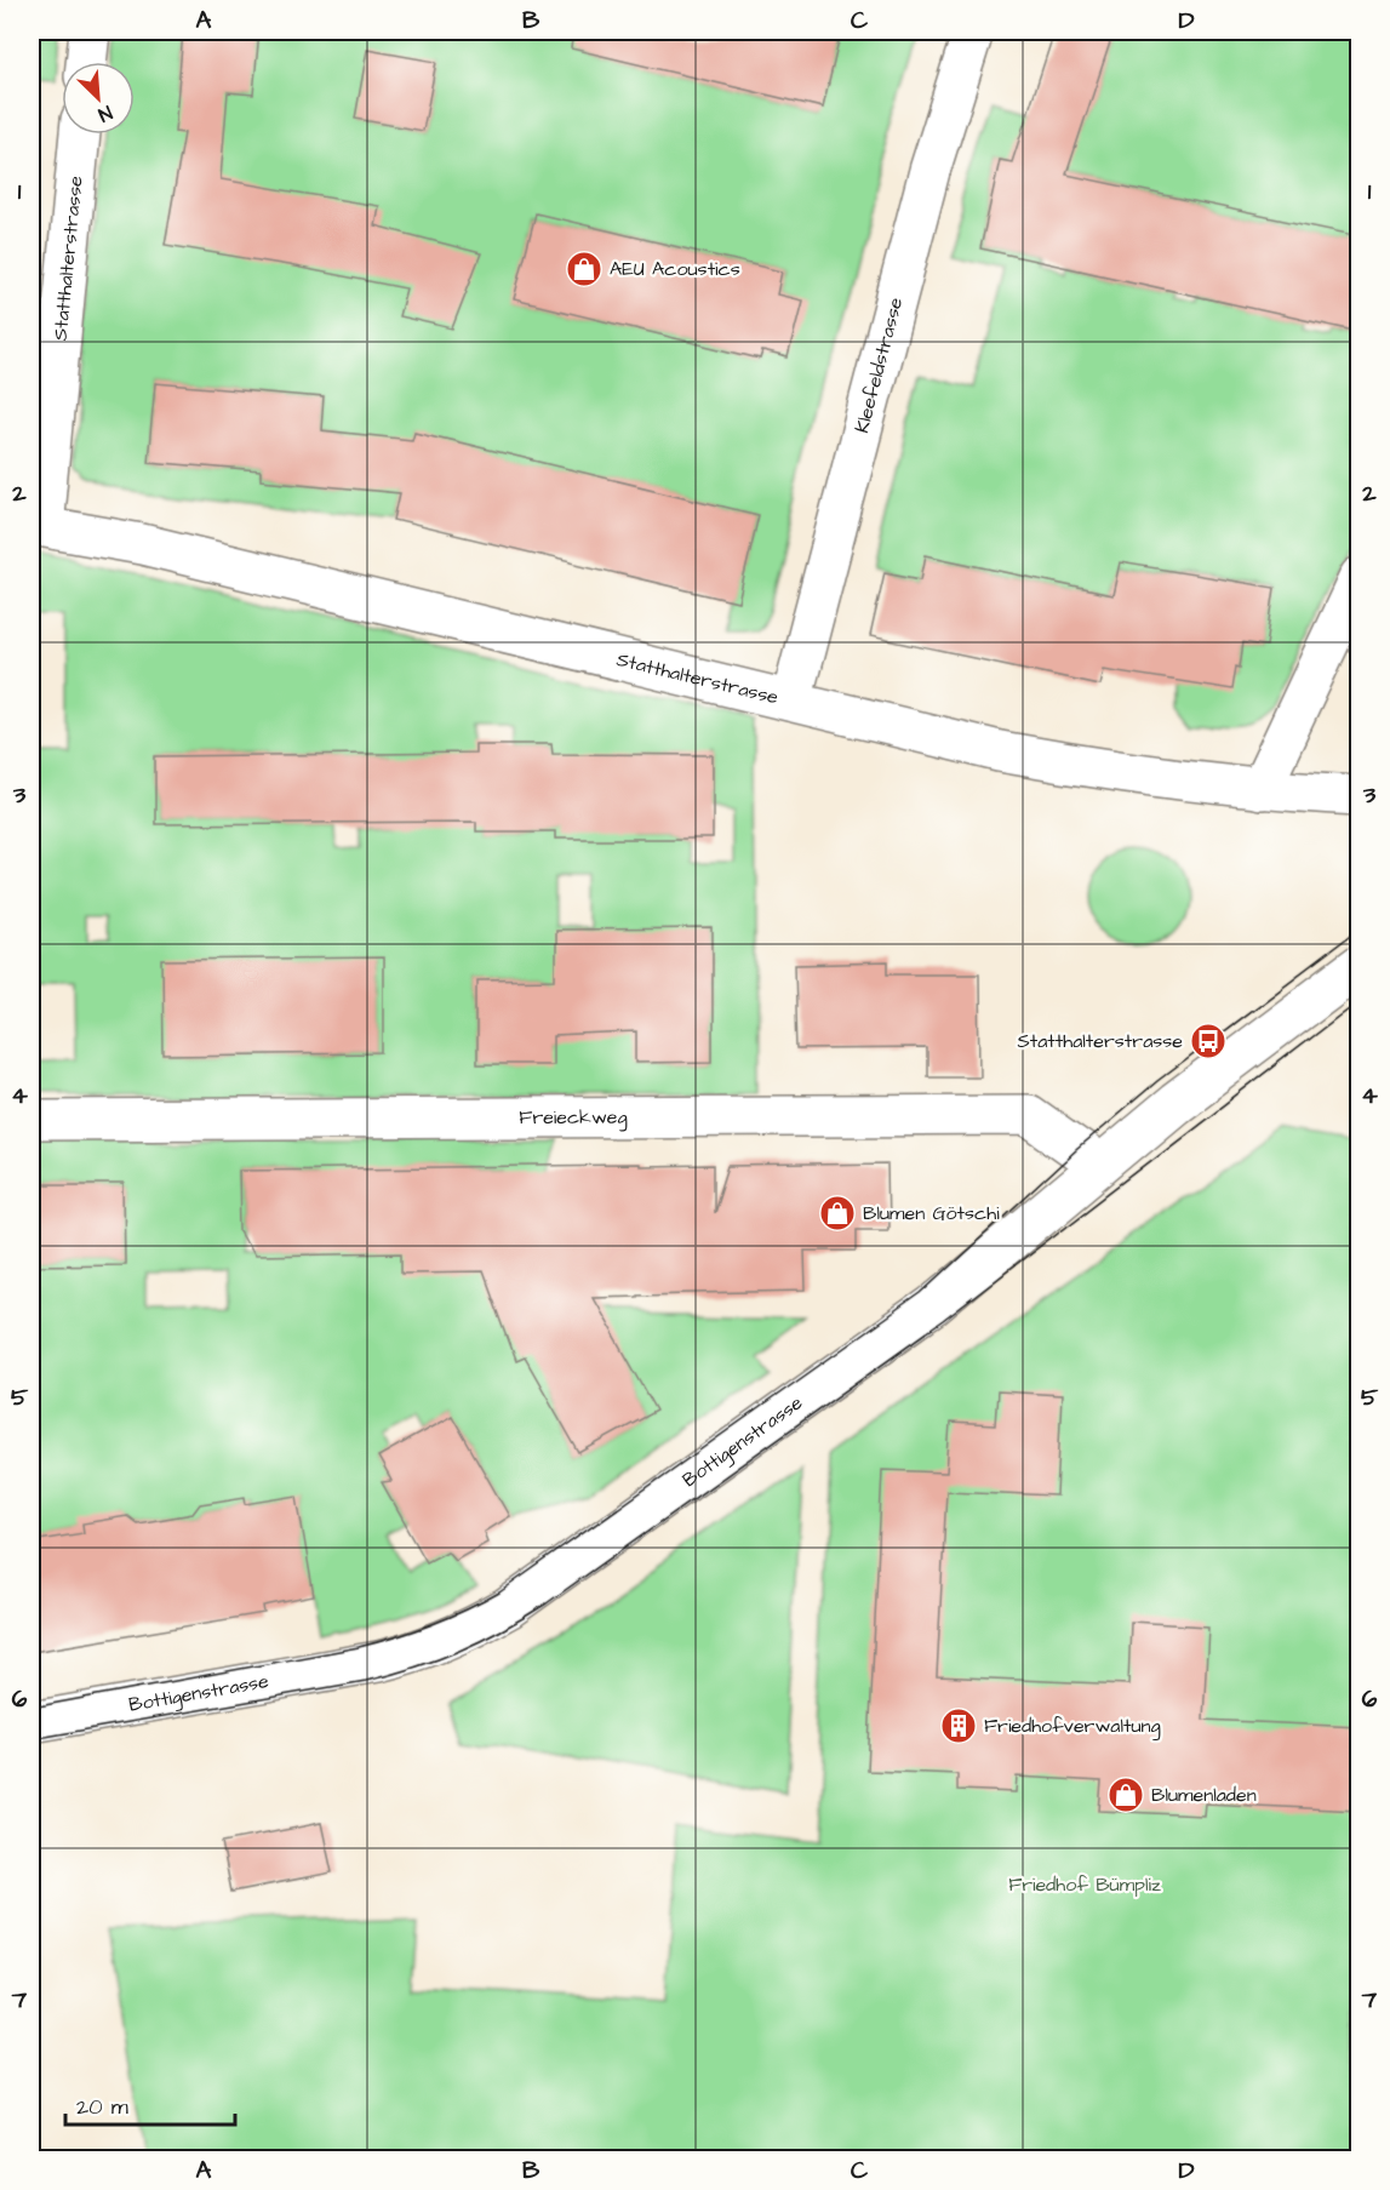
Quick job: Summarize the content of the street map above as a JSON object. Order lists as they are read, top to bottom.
{
  "streets": {
    "street": [
      "Statthalterstrasse",
      "Kleefeldstrasse",
      "Freieckweg",
      "Bottigenstrasse"
    ]
  },
  "crossings": [
    ["Statthalterstrasse", "Kleefeldstrasse"],
    ["Freieckweg", "Bottigenstrasse"]
  ],
  "parks": ["Friedhof Bümpliz"],
  "places": {
    "shop": ["AEU Acoustics", "Blumen Götschi", "Blumenladen"],
    "bus stop": ["Statthalterstrasse"],
    "building": ["Friedhofverwaltung"]
  },
  "scale_bar": "20 m",
  "north": "bottom right",
  "grid": {
    "columns": [
      "A",
      "B",
      "C",
      "D"
    ],
    "rows": [
      "1",
      "2",
      "3",
      "4",
      "5",
      "6",
      "7"
    ]
  }
}
